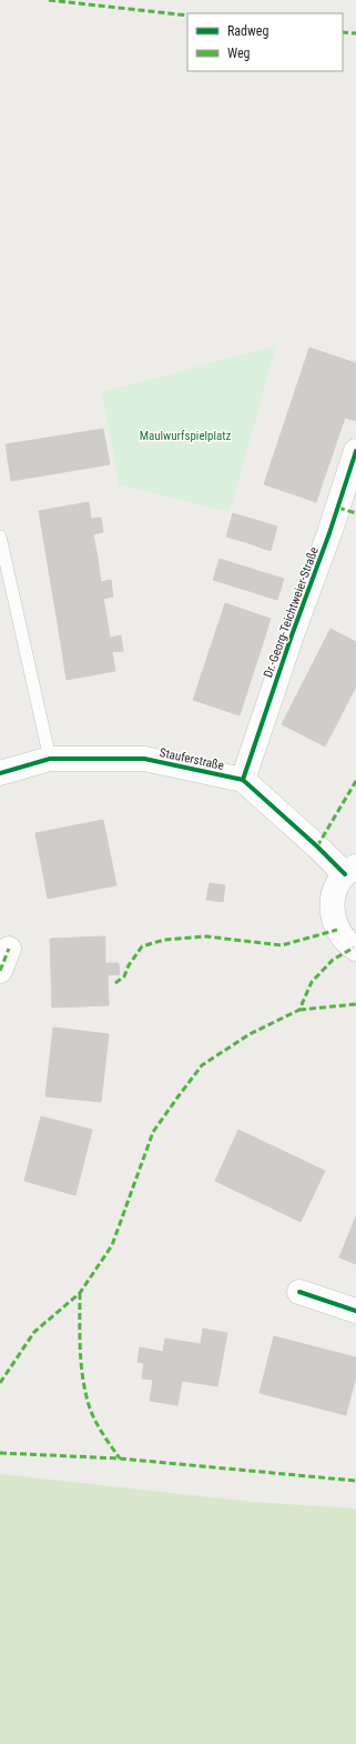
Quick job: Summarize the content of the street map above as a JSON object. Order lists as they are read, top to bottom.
{
  "streets": {
    "street": ["Dr.-Georg-Teichtweier-Straße", "Stauferstraße"]
  },
  "crossings": [
    ["Dr.-Georg-Teichtweier-Straße", "Stauferstraße"]
  ],
  "parks": ["Maulwurfspielplatz"],
  "legend": ["Radweg", "Weg"]
}
